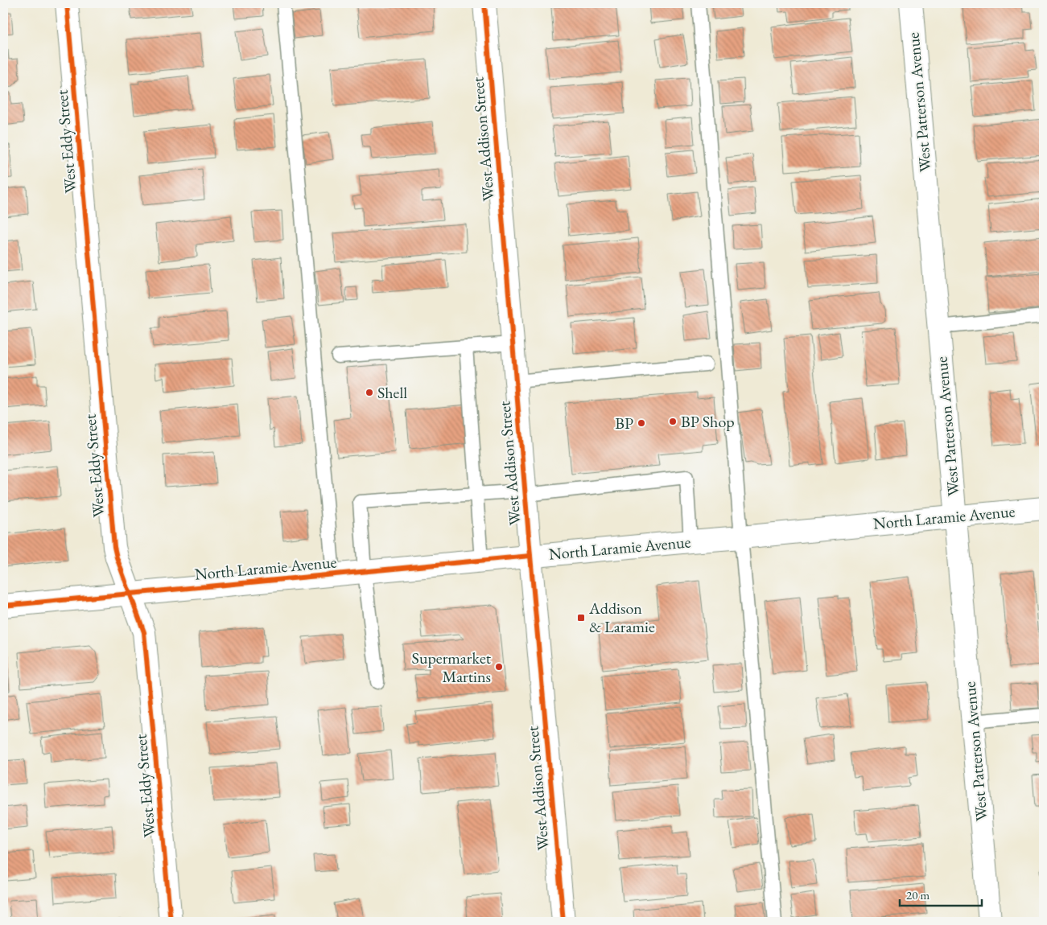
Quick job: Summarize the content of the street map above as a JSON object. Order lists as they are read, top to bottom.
{
  "streets": {
    "street": [
      "West Patterson Avenue",
      "West Addison Street",
      "West Eddy Street",
      "North Laramie Avenue"
    ]
  },
  "crossings": [
    ["West Patterson Avenue", "North Laramie Avenue"],
    ["West Addison Street", "North Laramie Avenue"],
    ["West Eddy Street", "North Laramie Avenue"]
  ],
  "places": {
    "other": [
      "Shell",
      "BP Shop",
      "BP",
      "Supermarket Martins"
    ],
    "transit": ["Addison & Laramie"]
  },
  "scale_bar": "20 m"
}
